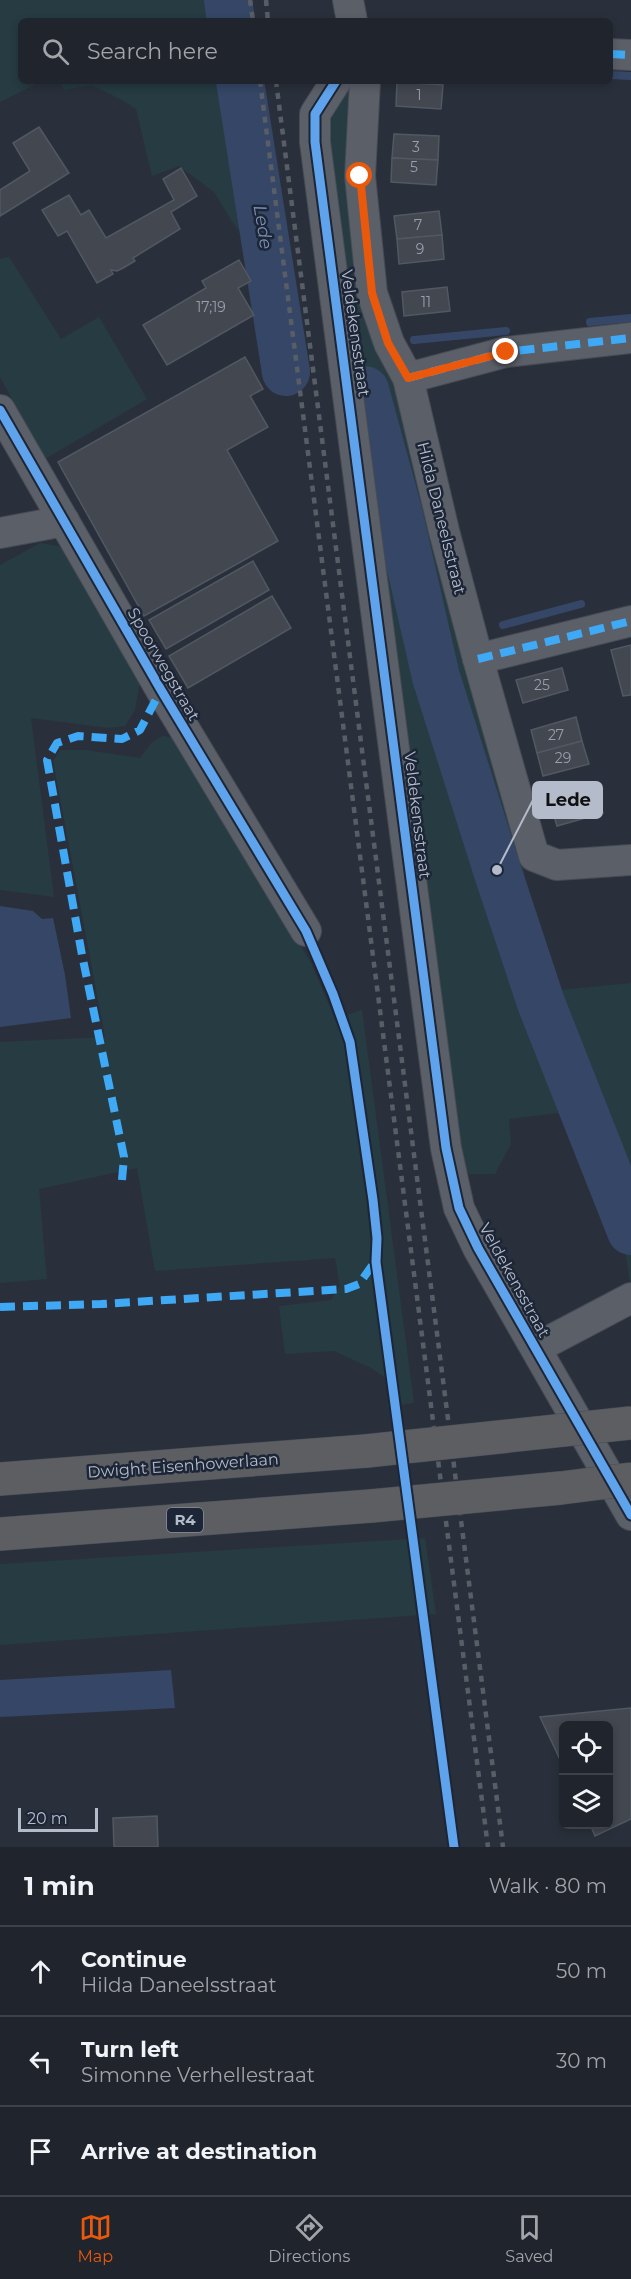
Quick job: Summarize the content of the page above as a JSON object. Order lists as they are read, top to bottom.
{
  "streets": {
    "highway": ["Dwight Eisenhowerlaan", "R4"],
    "street": ["Veldekensstraat", "Hilda Daneelsstraat", "Spoorwegstraat"]
  },
  "water": ["Lede"],
  "places": ["Lede"],
  "house_numbers": [
    "1",
    "3",
    "5",
    "7",
    "9",
    "11",
    "17;19",
    "25",
    "27",
    "29"
  ],
  "scale_bar": "20 m",
  "page": {
    "search": "Search here",
    "scale": "20 m",
    "heading": ["1 min", "Walk · 80 m"],
    "list": [
      ["Continue", "Hilda Daneelsstraat", "50 m"],
      ["Turn left", "Simonne Verhellestraat", "30 m"],
      "Arrive at destination"
    ],
    "nav": ["Map", "Directions", "Saved"]
  }
}
